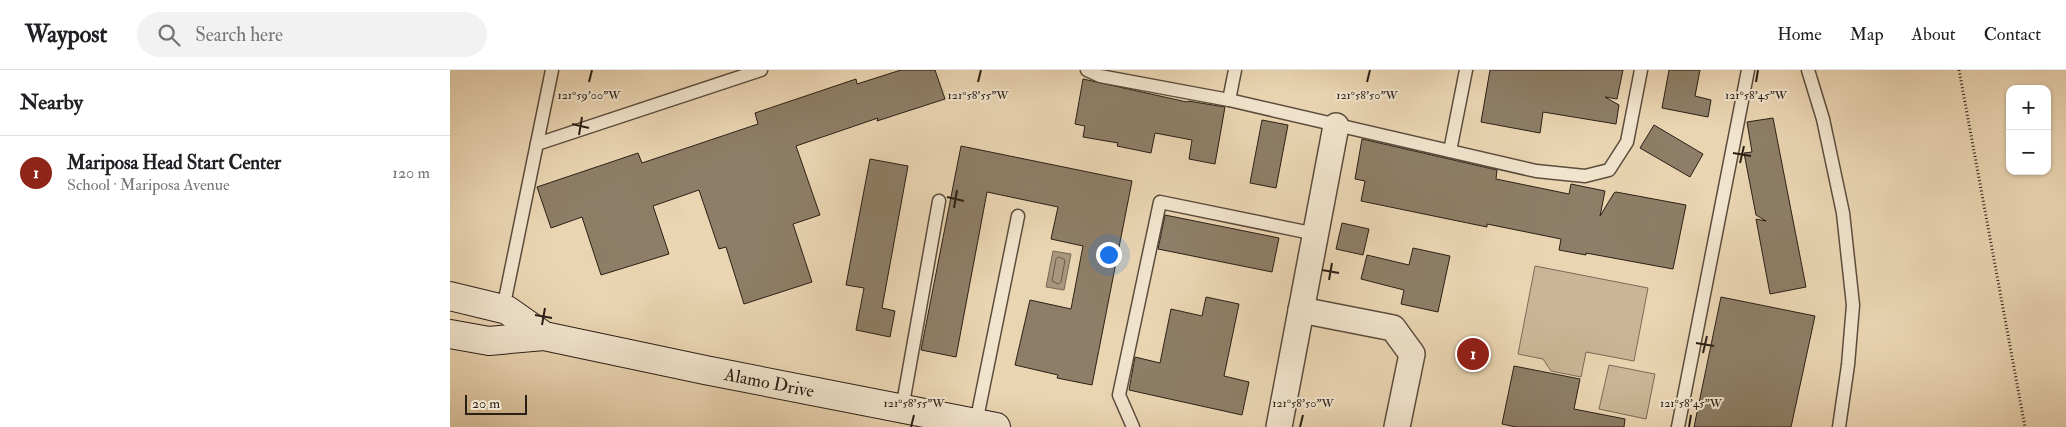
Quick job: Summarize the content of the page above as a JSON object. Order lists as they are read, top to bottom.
{
  "streets": {
    "main road": ["Alamo Drive"]
  },
  "scale_bar": "20 m",
  "page": {
    "header": "Waypost",
    "search": "Search here",
    "nav": [
      "Home",
      "Map",
      "About",
      "Contact"
    ],
    "heading": "Nearby",
    "map_buttons": ["+", "−"],
    "list": [
      {
        "mark": "1",
        "name": "Mariposa Head Start Center",
        "note": "School · Mariposa Avenue",
        "value": "120 m"
      }
    ],
    "pins": "1",
    "scale": "20 m"
  },
  "coordinates": [
    "121°59'00\"W",
    "121°58'55\"W",
    "121°58'50\"W",
    "121°58'45\"W"
  ]
}
